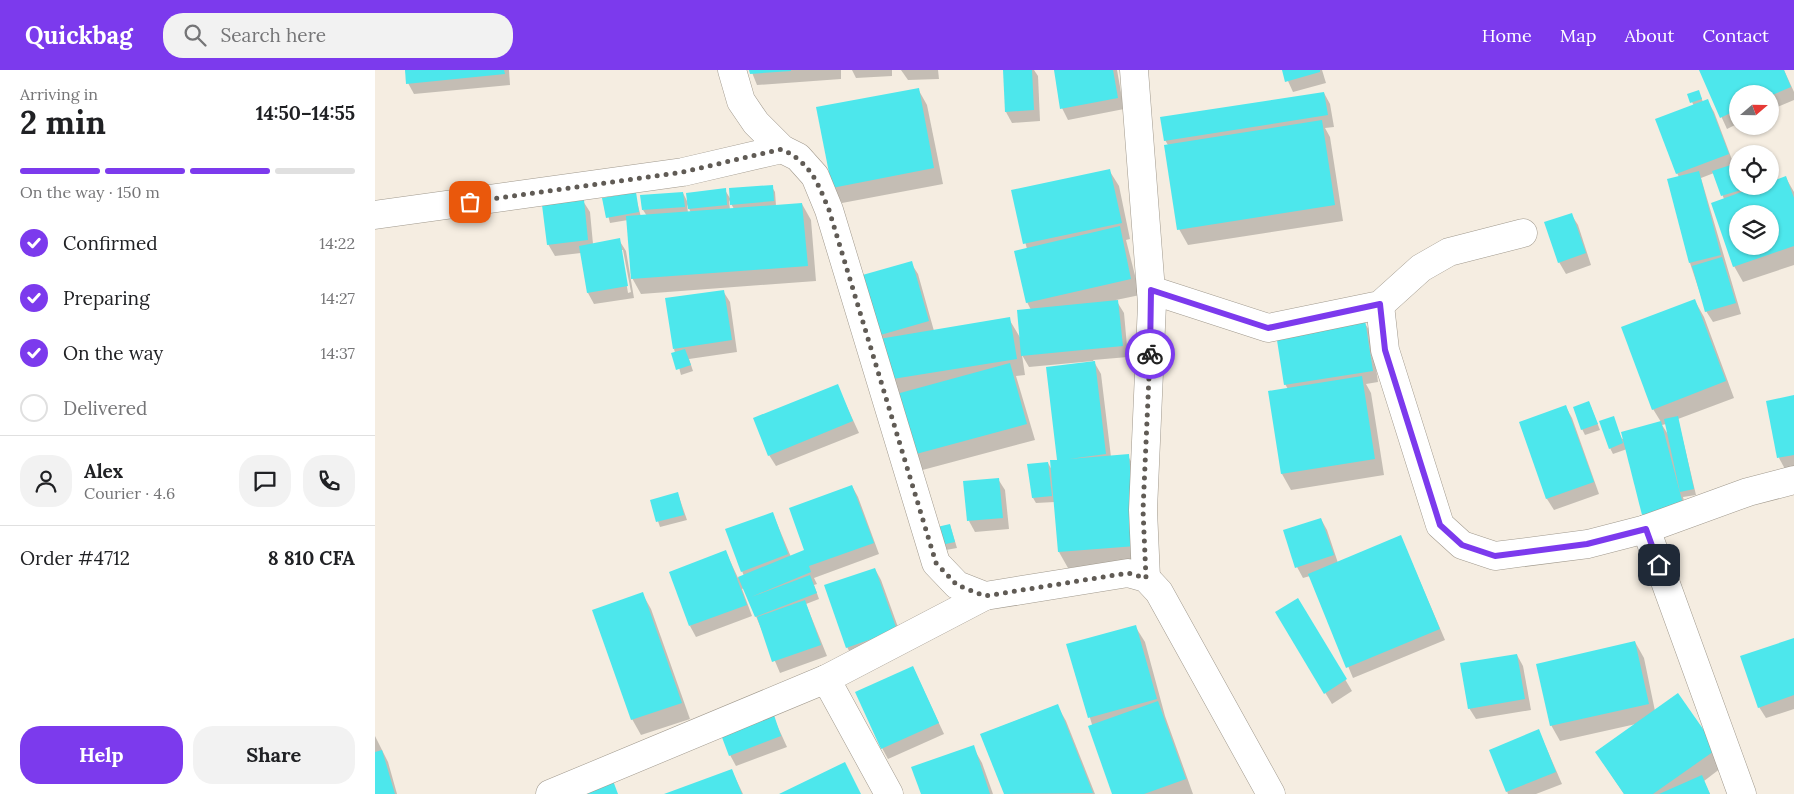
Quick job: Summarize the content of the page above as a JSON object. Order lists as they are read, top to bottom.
{
  "north": "right",
  "page": {
    "header": "Quickbag",
    "search": "Search here",
    "nav": [
      "Home",
      "Map",
      "About",
      "Contact"
    ],
    "heading": ["2 min", "Arriving in", "14:50–14:55"],
    "panel": [
      "Alex",
      "Courier · 4.6",
      "Order #4712",
      "8 810 CFA"
    ],
    "bar": "On the way · 150 m",
    "list": [
      ["Confirmed", "14:22"],
      ["Preparing", "14:27"],
      ["On the way", "14:37"],
      "Delivered"
    ],
    "buttons": ["Help", "Share"]
  }
}
